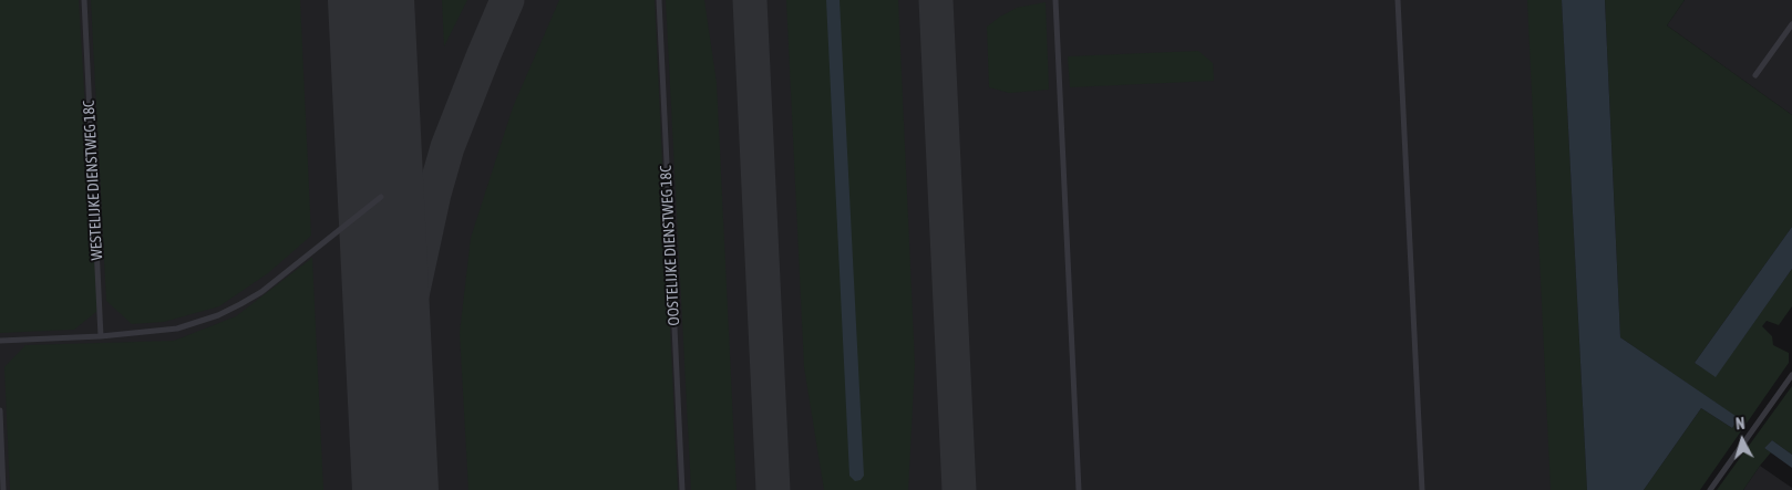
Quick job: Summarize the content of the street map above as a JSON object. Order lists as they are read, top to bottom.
{
  "streets": {
    "lane": ["WESTELIJKE DIENSTWEG 18C", "OOSTELIJKE DIENSTWEG 18C"]
  },
  "north": "top"
}
